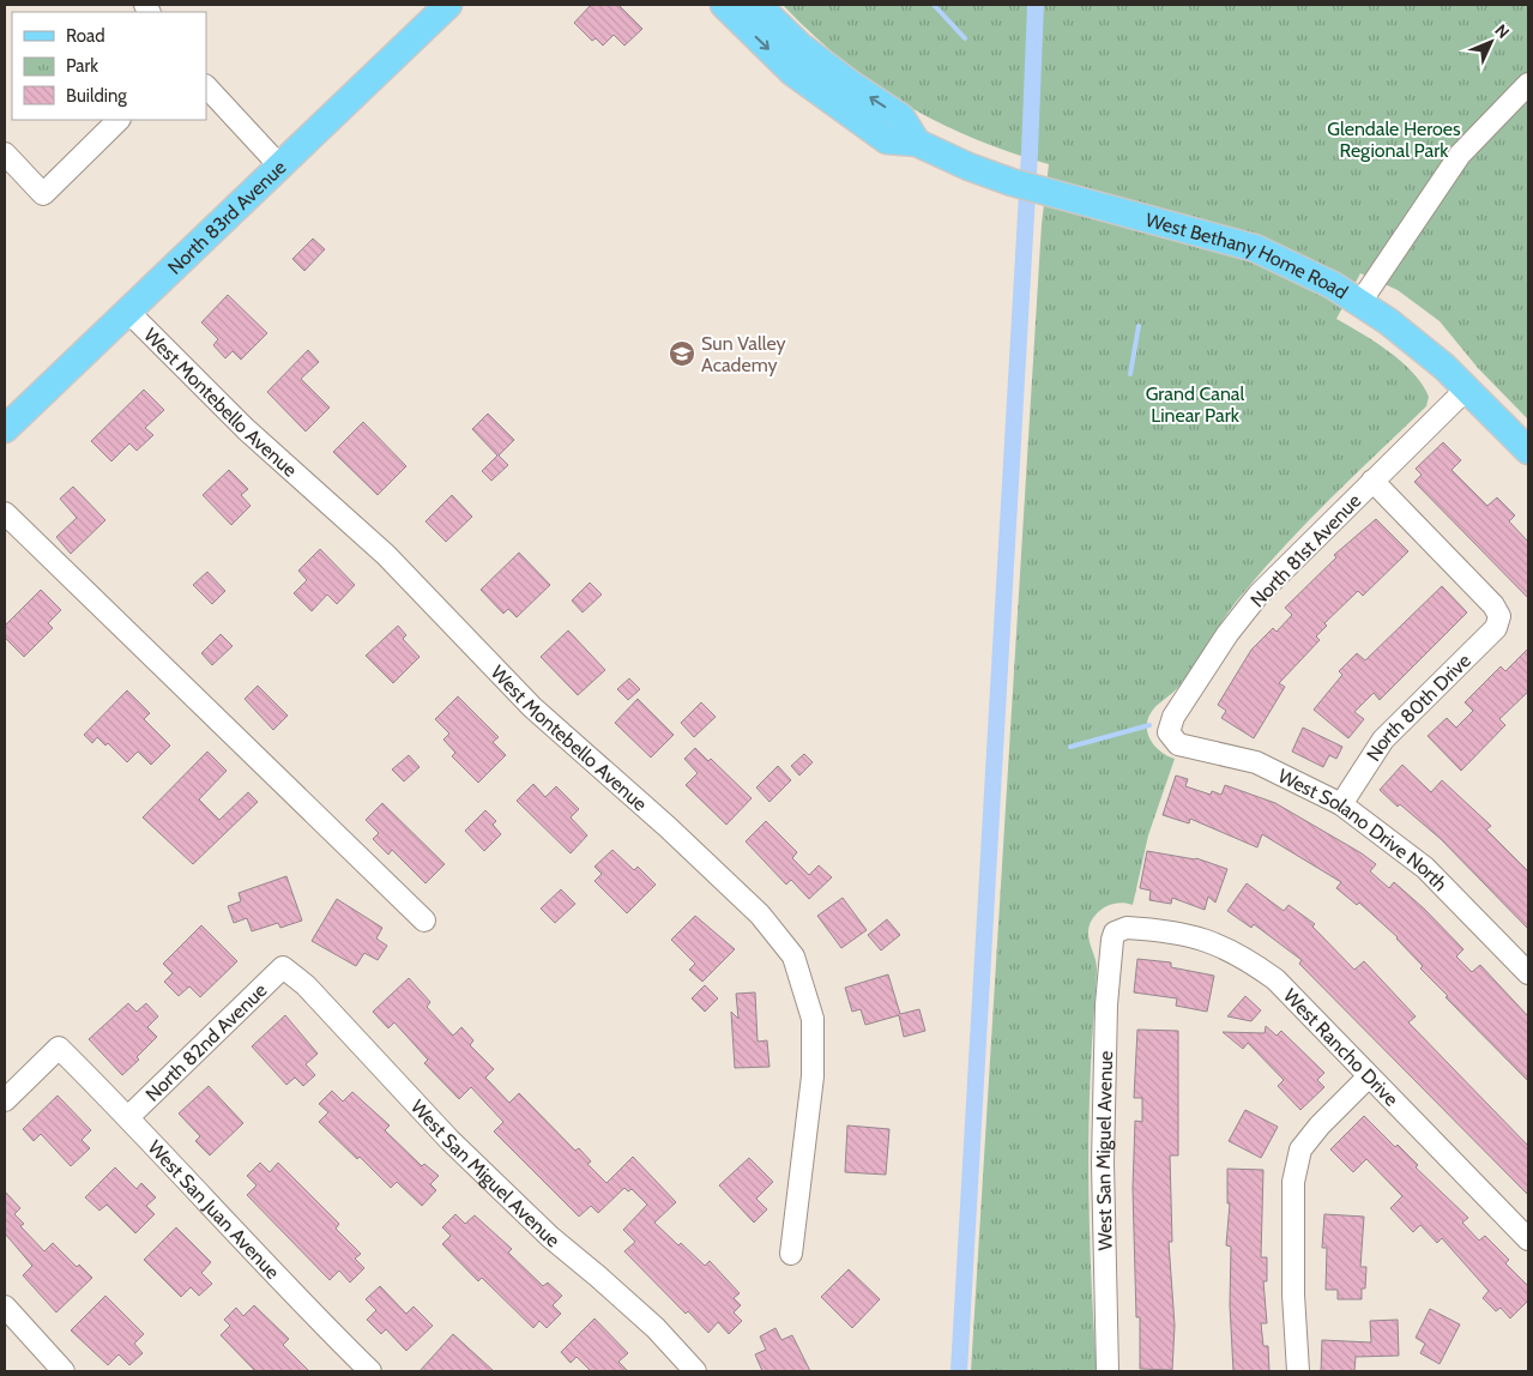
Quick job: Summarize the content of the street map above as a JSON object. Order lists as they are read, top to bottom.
{
  "streets": {
    "main road": ["North 83rd Avenue", "West Bethany Home Road"],
    "street": [
      "West Montebello Avenue",
      "North 81st Avenue",
      "North 80th Drive",
      "West Solano Drive North",
      "North 82nd Avenue",
      "West Rancho Drive",
      "West San Miguel Avenue",
      "West San Juan Avenue"
    ]
  },
  "crossings": [
    ["North 83rd Avenue", "West Montebello Avenue"],
    ["West Bethany Home Road", "North 81st Avenue"],
    ["North 81st Avenue", "North 80th Drive"],
    ["North 81st Avenue", "West Solano Drive North"],
    ["North 80th Drive", "West Solano Drive North"],
    ["North 82nd Avenue", "West San Miguel Avenue"],
    ["North 82nd Avenue", "West San Juan Avenue"],
    ["West Rancho Drive", "West San Miguel Avenue"]
  ],
  "parks": ["Glendale Heroes Regional Park", "Grand Canal Linear Park"],
  "places": {
    "school or university": ["Sun Valley Academy"]
  },
  "legend": ["Road", "Park", "Building"],
  "north": "top right"
}
